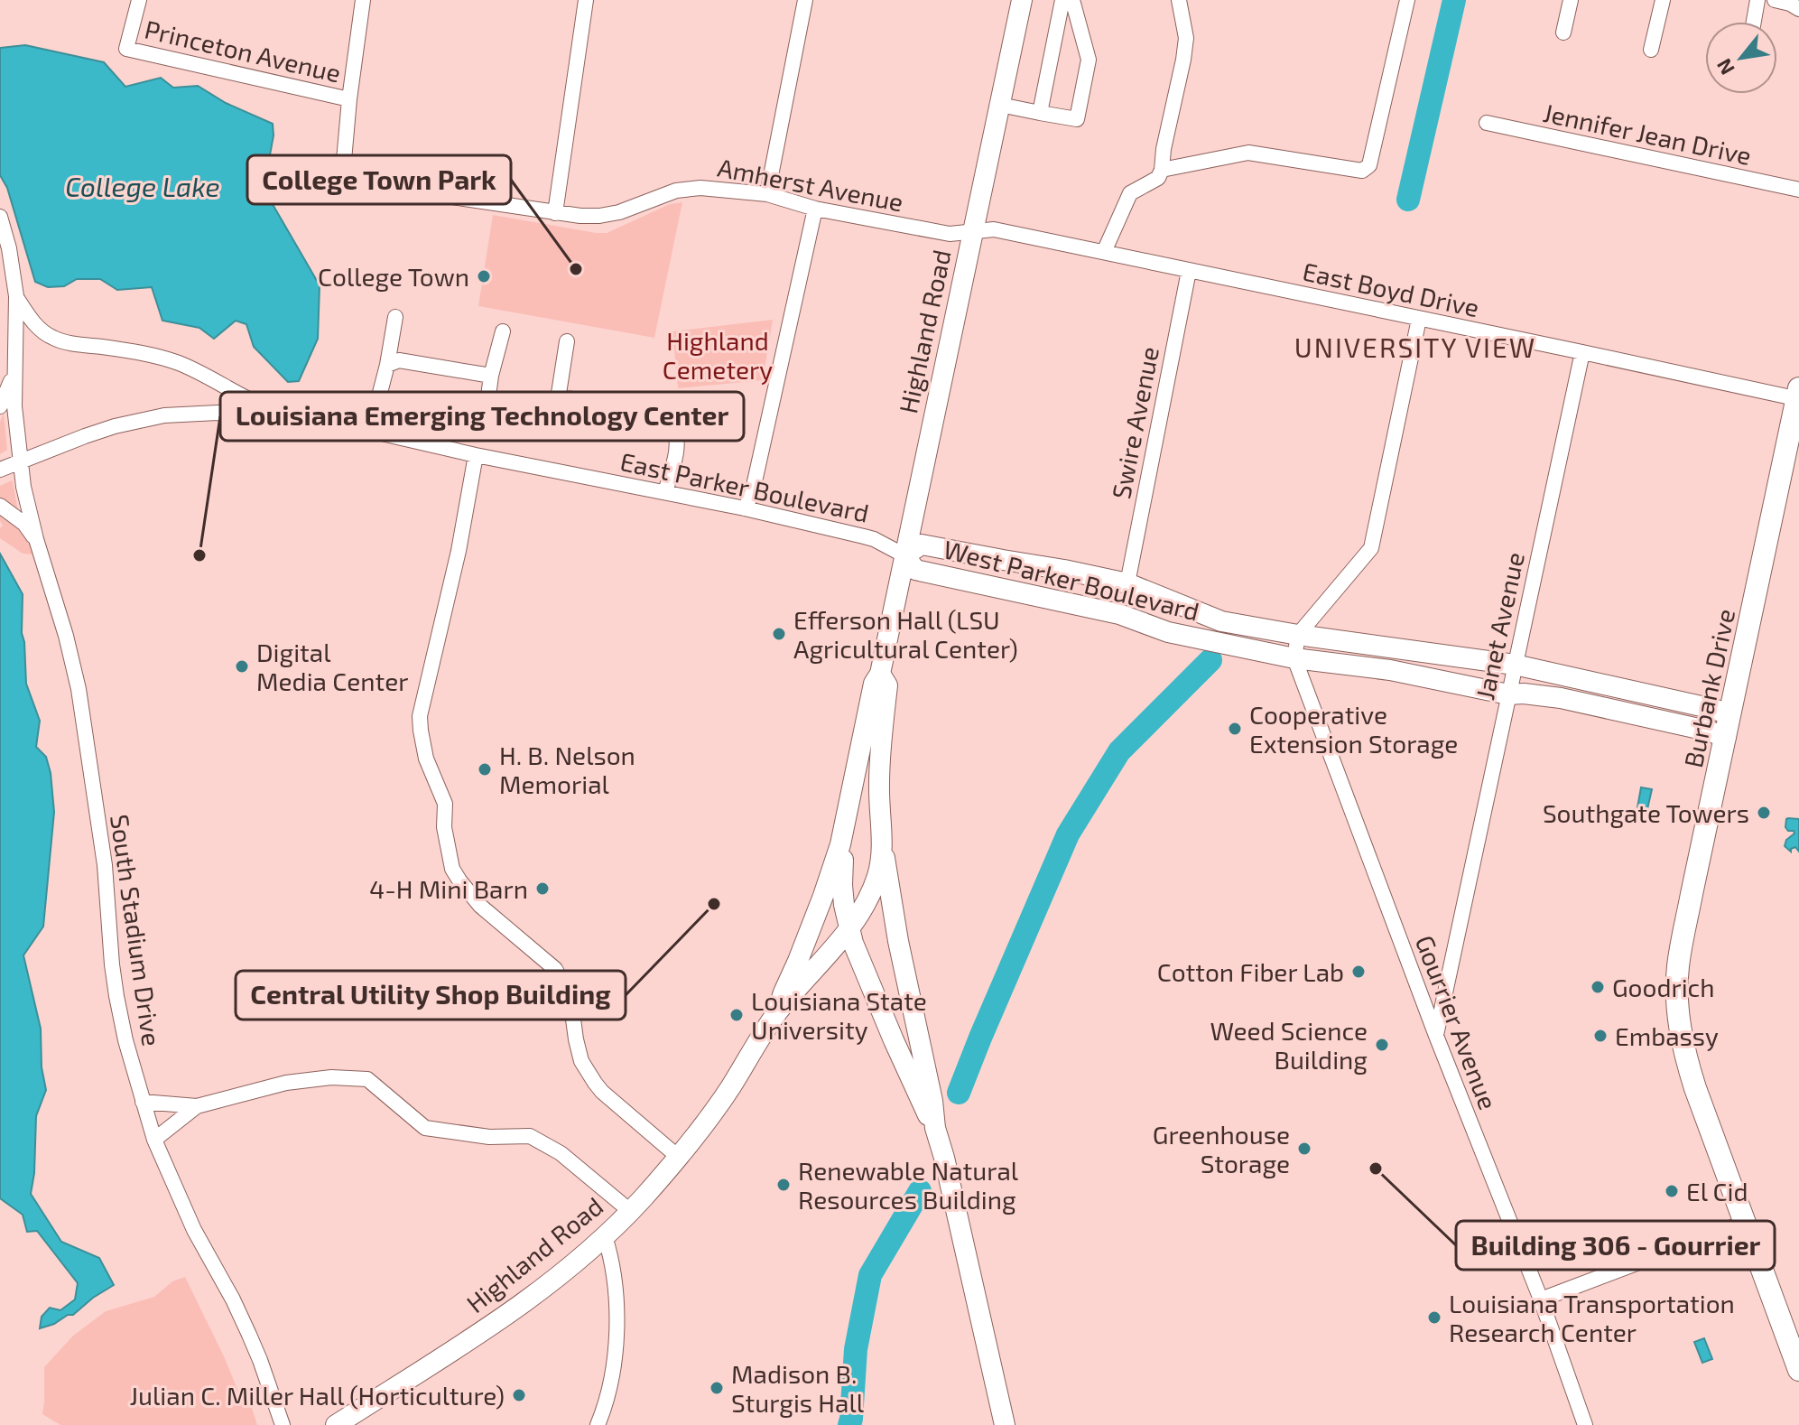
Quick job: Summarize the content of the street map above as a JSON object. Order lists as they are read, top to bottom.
{
  "streets": {
    "main road": ["Burbank Drive"],
    "street": [
      "Princeton Avenue",
      "Jennifer Jean Drive",
      "Amherst Avenue",
      "East Boyd Drive",
      "Highland Road",
      "Swire Avenue",
      "East Parker Boulevard",
      "West Parker Boulevard",
      "Janet Avenue",
      "South Stadium Drive",
      "Gourrier Avenue"
    ]
  },
  "crossings": [
    ["Princeton Avenue", "Amherst Avenue"],
    ["Amherst Avenue", "East Boyd Drive"],
    ["Amherst Avenue", "Highland Road"],
    ["East Boyd Drive", "Highland Road"],
    ["East Boyd Drive", "Swire Avenue"],
    ["East Boyd Drive", "Janet Avenue"],
    ["East Boyd Drive", "Burbank Drive"],
    ["Highland Road", "East Parker Boulevard"],
    ["Highland Road", "West Parker Boulevard"],
    ["Swire Avenue", "West Parker Boulevard"],
    ["East Parker Boulevard", "West Parker Boulevard"],
    ["East Parker Boulevard", "South Stadium Drive"],
    ["West Parker Boulevard", "Janet Avenue"],
    ["West Parker Boulevard", "Burbank Drive"],
    ["West Parker Boulevard", "Gourrier Avenue"],
    ["Janet Avenue", "Gourrier Avenue"]
  ],
  "districts": ["UNIVERSITY VIEW"],
  "water": ["College Lake"],
  "parks": ["Highland Cemetery"],
  "places": [
    "College Town Park",
    "College Town",
    "Louisiana Emerging Technology Center",
    "Efferson Hall (LSU Agricultural Center)",
    "Digital Media Center",
    "Cooperative Extension Storage",
    "H. B. Nelson Memorial",
    "Southgate Towers",
    "4-H Mini Barn",
    "Central Utility Shop Building",
    "Cotton Fiber Lab",
    "Goodrich",
    "Louisiana State University",
    "Embassy",
    "Weed Science Building",
    "Greenhouse Storage",
    "Building 306 - Gourrier",
    "Renewable Natural Resources Building",
    "El Cid",
    "Louisiana Transportation Research Center",
    "Madison B. Sturgis Hall",
    "Julian C. Miller Hall (Horticulture)"
  ],
  "north": "bottom left"
}
